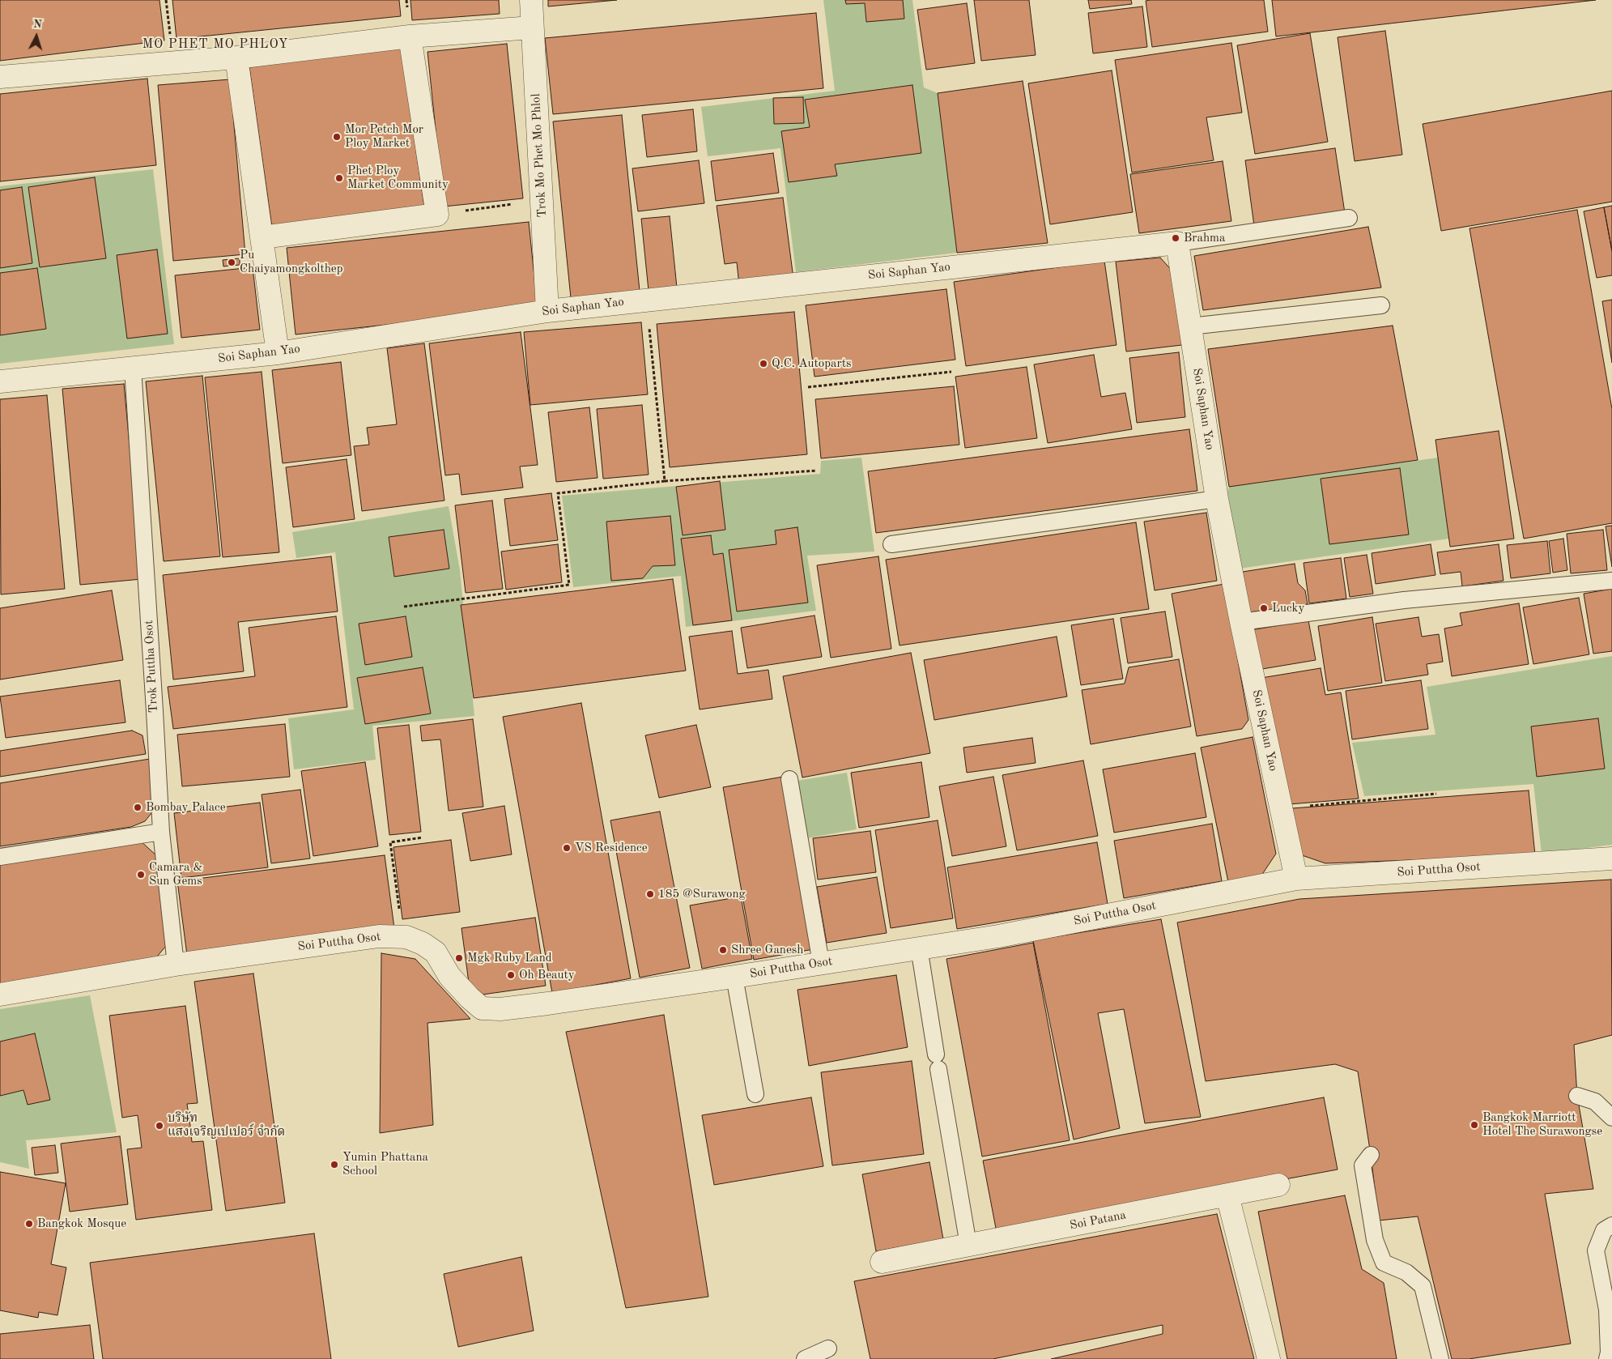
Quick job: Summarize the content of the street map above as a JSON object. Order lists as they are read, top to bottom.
{
  "streets": {
    "street": [
      "Trok Mo Phet Mo Phlol",
      "Soi Saphan Yao",
      "Soi Puttha Osot",
      "Soi Patana"
    ],
    "lane": ["Trok Puttha Osot"]
  },
  "crossings": [
    ["Trok Mo Phet Mo Phlol", "Soi Saphan Yao"],
    ["Soi Saphan Yao", "Trok Puttha Osot"],
    ["Soi Saphan Yao", "Soi Puttha Osot"],
    ["Trok Puttha Osot", "Soi Puttha Osot"]
  ],
  "districts": ["MO PHET MO PHLOY"],
  "places": [
    "Mor Petch Mor Ploy Market",
    "Phet Ploy Market Community",
    "Brahma",
    "Pu Chaiyamongkolthep",
    "Q.C. Autoparts",
    "Lucky",
    "Bombay Palace",
    "VS Residence",
    "Camara & Sun Gems",
    "185 @Surawong",
    "Shree Ganesh",
    "Mgk Ruby Land",
    "Oh Beauty",
    "Bangkok Marriott Hotel The Surawongse",
    "บริษัท แสงเจริญเปเปอร์ จำกัด",
    "Yumin Phattana School",
    "Bangkok Mosque"
  ],
  "north": "top"
}
